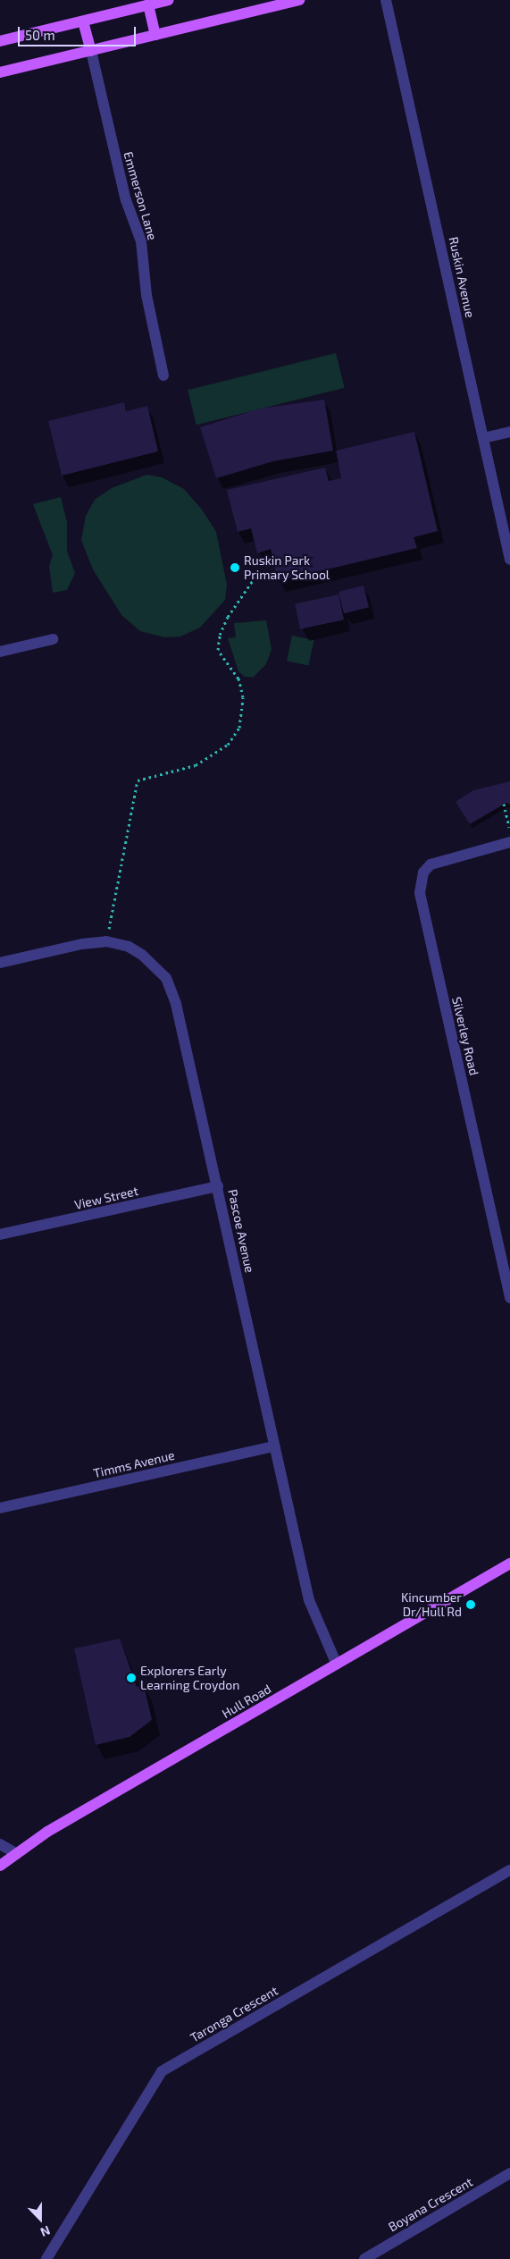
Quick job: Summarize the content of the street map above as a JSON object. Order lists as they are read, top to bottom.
{
  "streets": {
    "main road": ["Hull Road"],
    "street": [
      "Emmerson Lane",
      "Ruskin Avenue",
      "Silverley Road",
      "View Street",
      "Pascoe Avenue",
      "Timms Avenue",
      "Taronga Crescent",
      "Boyana Crescent"
    ]
  },
  "crossings": [
    ["View Street", "Pascoe Avenue"],
    ["Pascoe Avenue", "Timms Avenue"],
    ["Pascoe Avenue", "Hull Road"]
  ],
  "places": ["Ruskin Park Primary School", "Kincumber Dr/Hull Rd", "Explorers Early Learning Croydon"],
  "scale_bar": "50 m",
  "north": "bottom"
}
